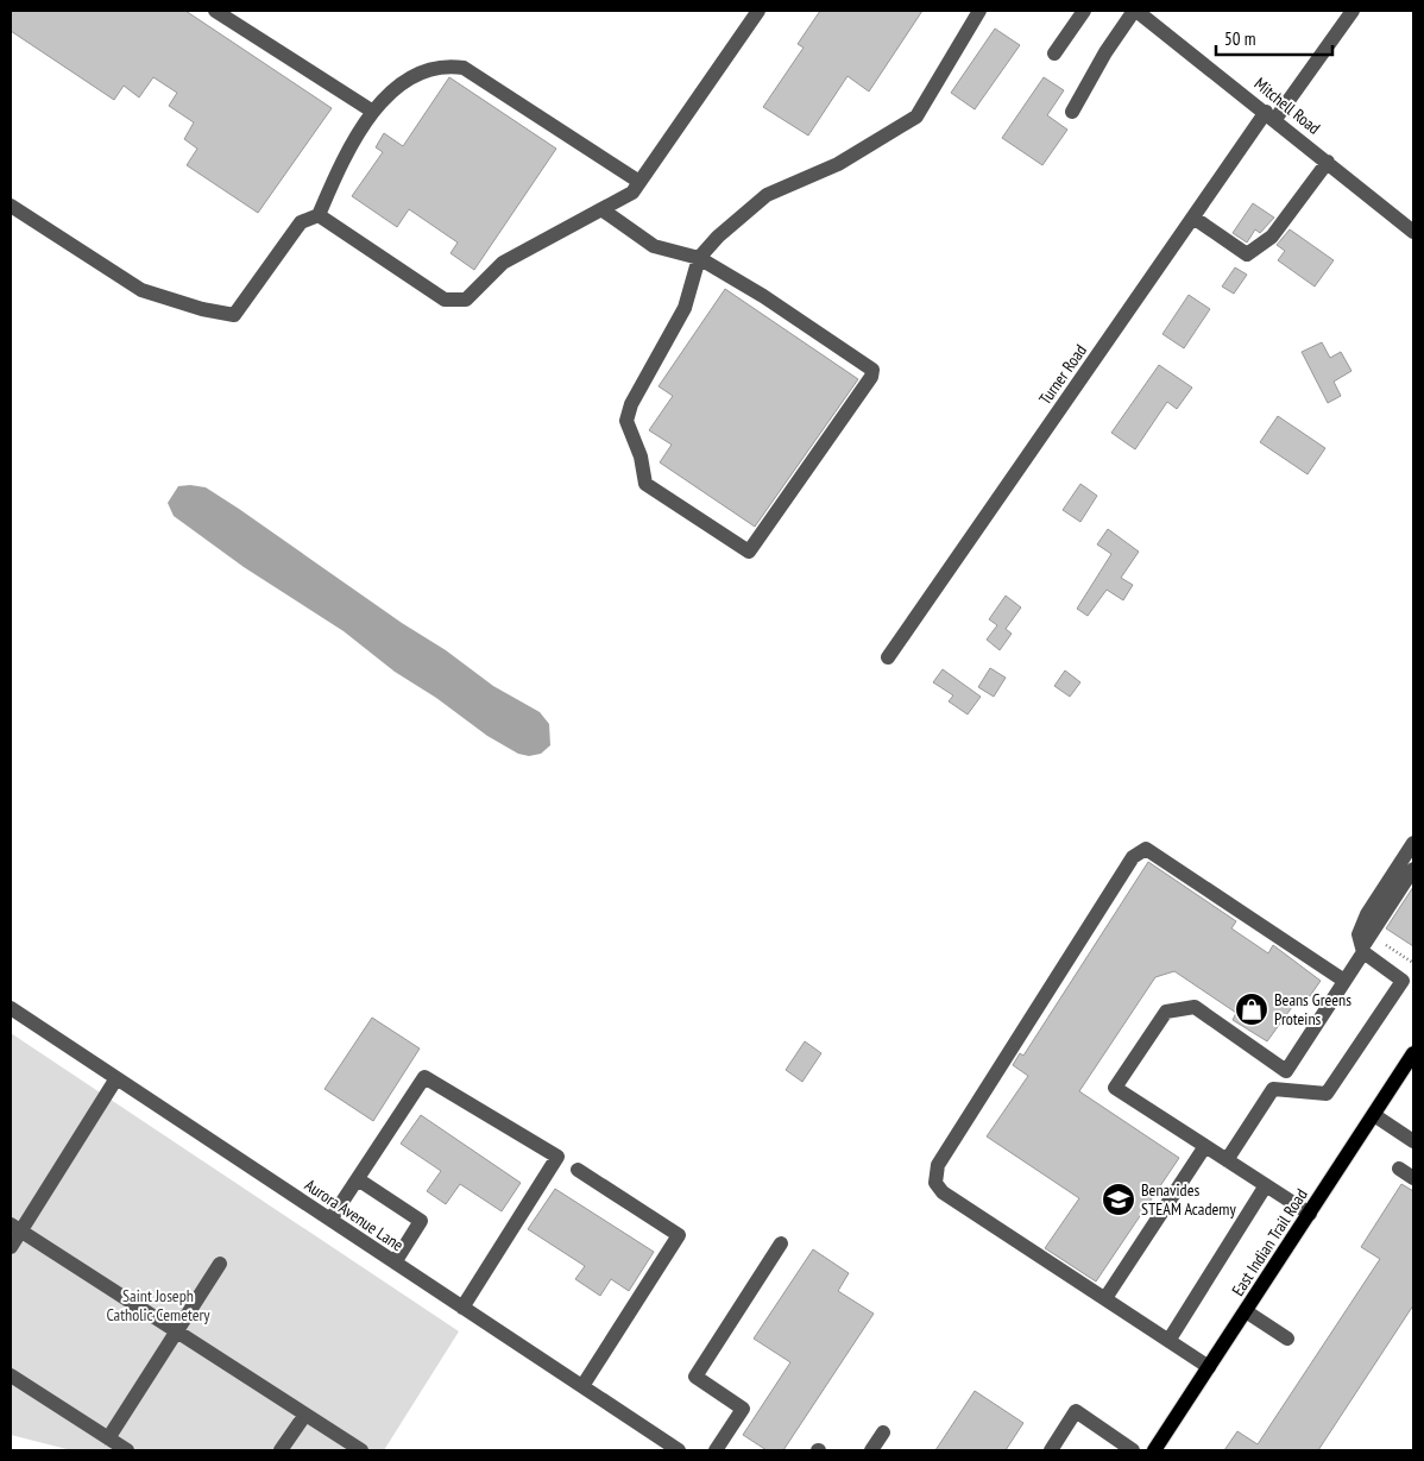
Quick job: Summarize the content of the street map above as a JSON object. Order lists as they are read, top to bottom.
{
  "streets": {
    "main road": ["East Indian Trail Road"],
    "street": ["Mitchell Road", "Turner Road", "Aurora Avenue Lane"]
  },
  "crossings": [
    ["Mitchell Road", "Turner Road"]
  ],
  "parks": ["Saint Joseph Catholic Cemetery"],
  "places": {
    "shop": ["Beans Greens Proteins"],
    "school or university": ["Benavides STEAM Academy"]
  },
  "scale_bar": "50 m"
}
